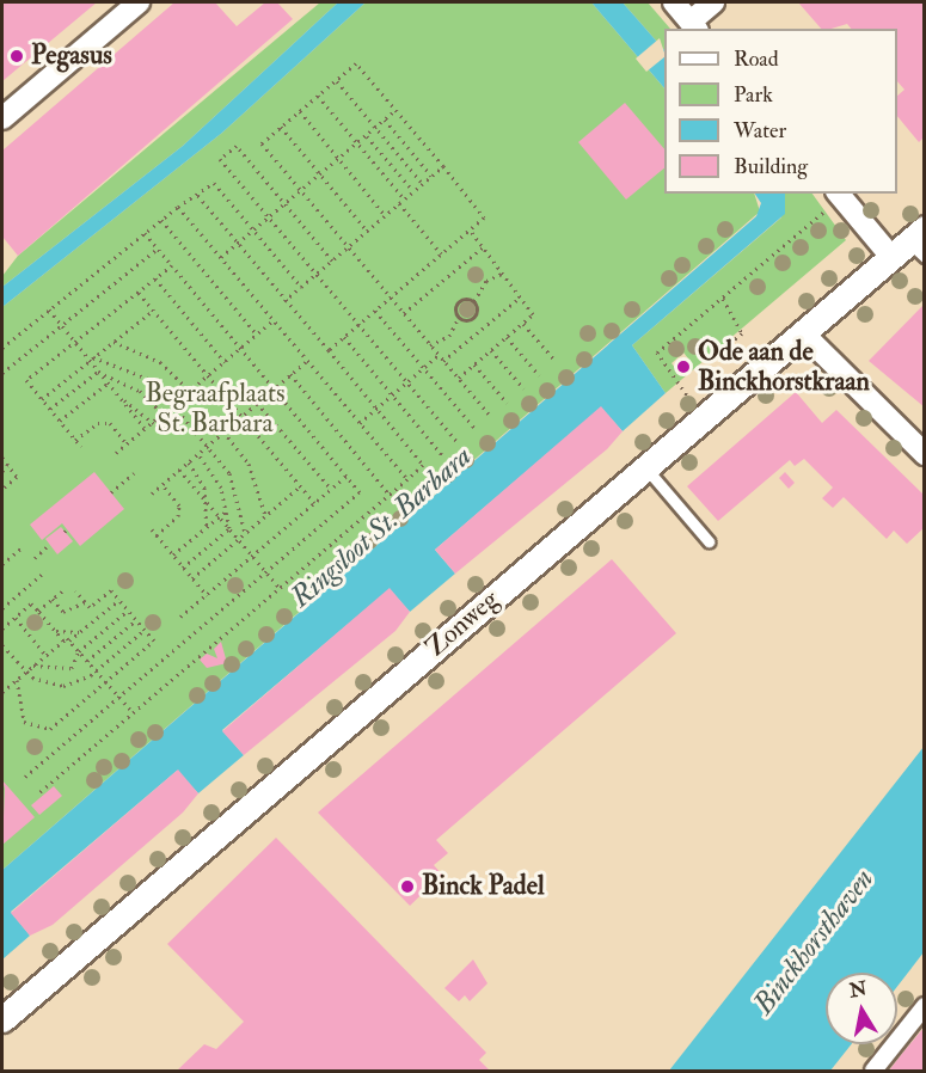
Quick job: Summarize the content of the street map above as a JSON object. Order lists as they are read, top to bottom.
{
  "streets": {
    "street": ["Zonweg"]
  },
  "water": ["Ringsloot St. Barbara", "Binckhorsthaven"],
  "parks": ["Begraafplaats St. Barbara"],
  "places": ["Pegasus", "Ode aan de Binckhorstkraan", "Binck Padel"],
  "legend": [
    "Road",
    "Park",
    "Water",
    "Building"
  ],
  "north": "top"
}
